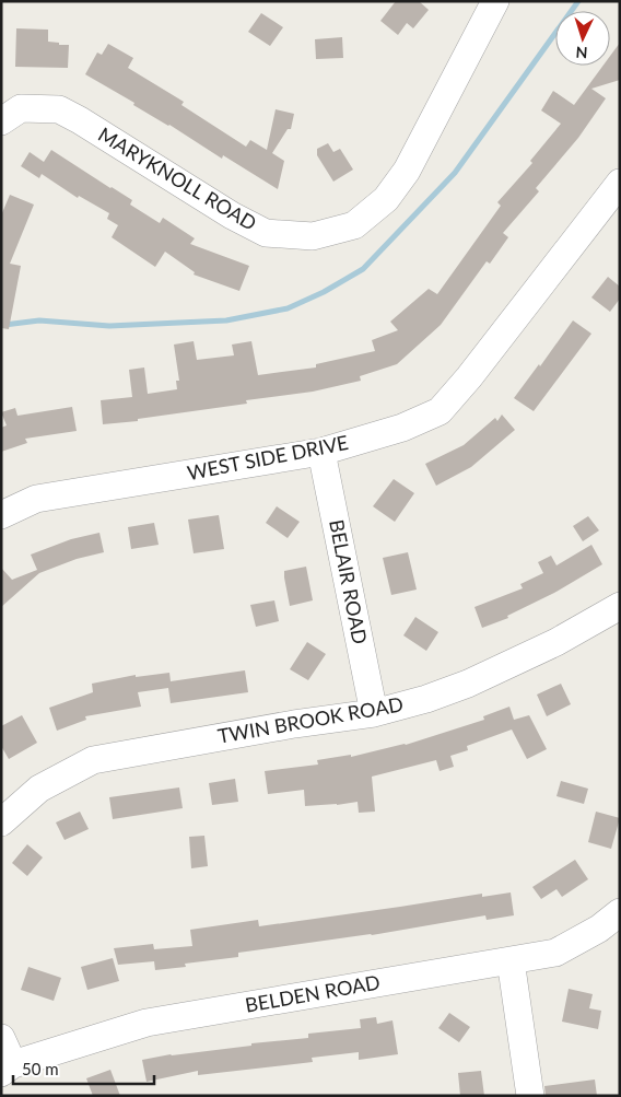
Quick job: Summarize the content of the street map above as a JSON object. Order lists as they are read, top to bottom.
{
  "streets": {
    "street": [
      "MARYKNOLL ROAD",
      "WEST SIDE DRIVE",
      "BELAIR ROAD",
      "TWIN BROOK ROAD",
      "BELDEN ROAD"
    ]
  },
  "crossings": [
    ["WEST SIDE DRIVE", "BELAIR ROAD"],
    ["BELAIR ROAD", "TWIN BROOK ROAD"]
  ],
  "scale_bar": "50 m",
  "north": "bottom"
}
